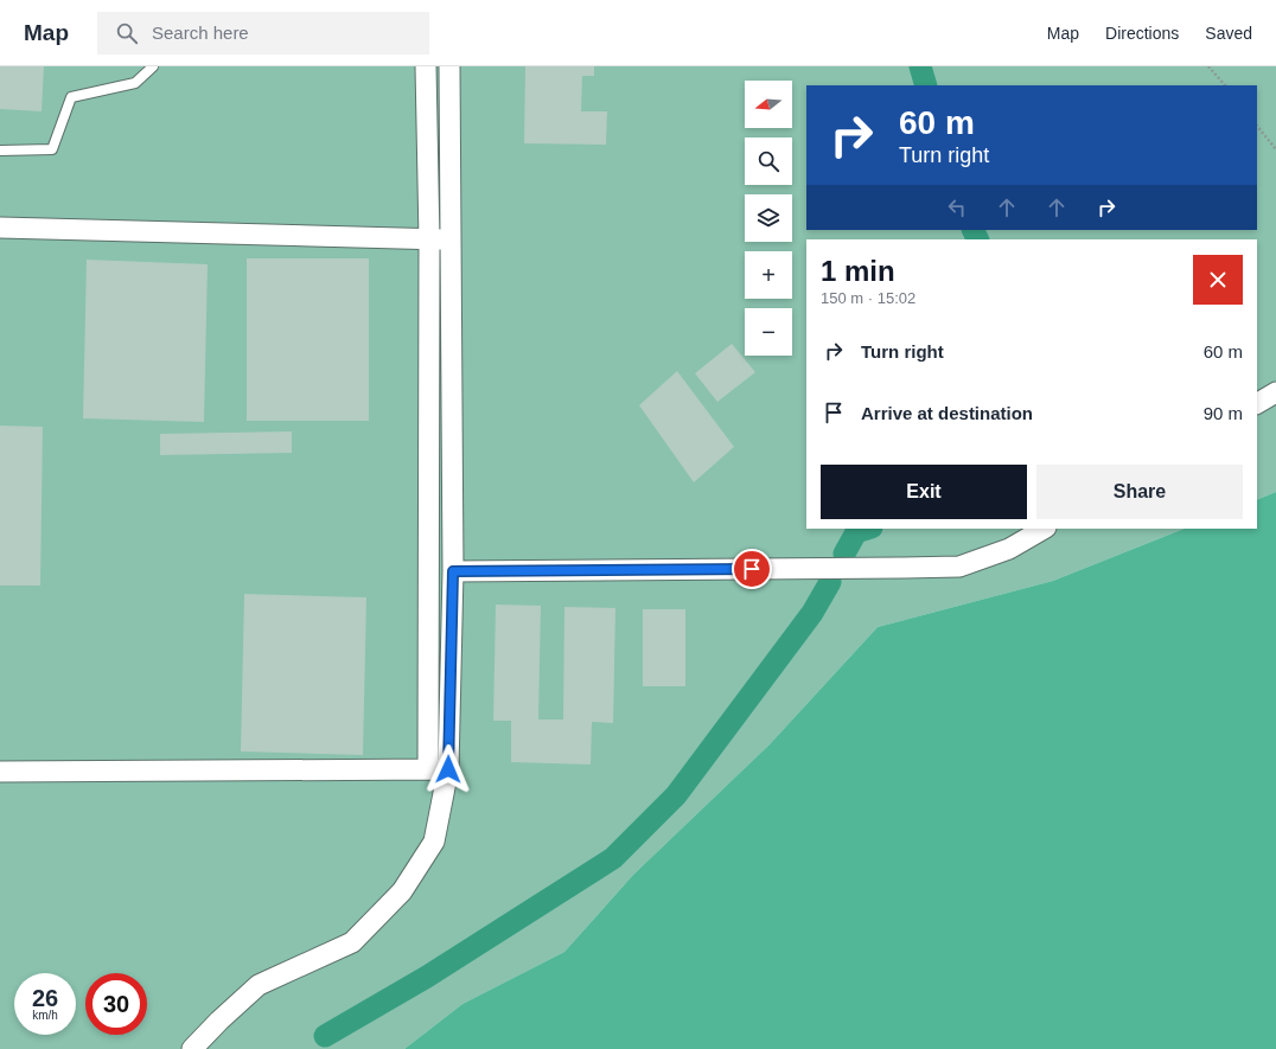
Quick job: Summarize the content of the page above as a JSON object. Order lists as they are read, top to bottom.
{
  "north": "left",
  "page": {
    "header": "Map",
    "search": "Search here",
    "nav": ["Map", "Directions", "Saved"],
    "map_buttons": ["+", "−"],
    "turn": ["60 m", "Turn right"],
    "heading": ["1 min", "150 m · 15:02"],
    "list": [
      {
        "name": "Turn right",
        "value": "60 m"
      },
      {
        "name": "Arrive at destination",
        "value": "90 m"
      }
    ],
    "buttons": ["Exit", "Share"],
    "speed": "26 km/h",
    "limit": "30"
  }
}
